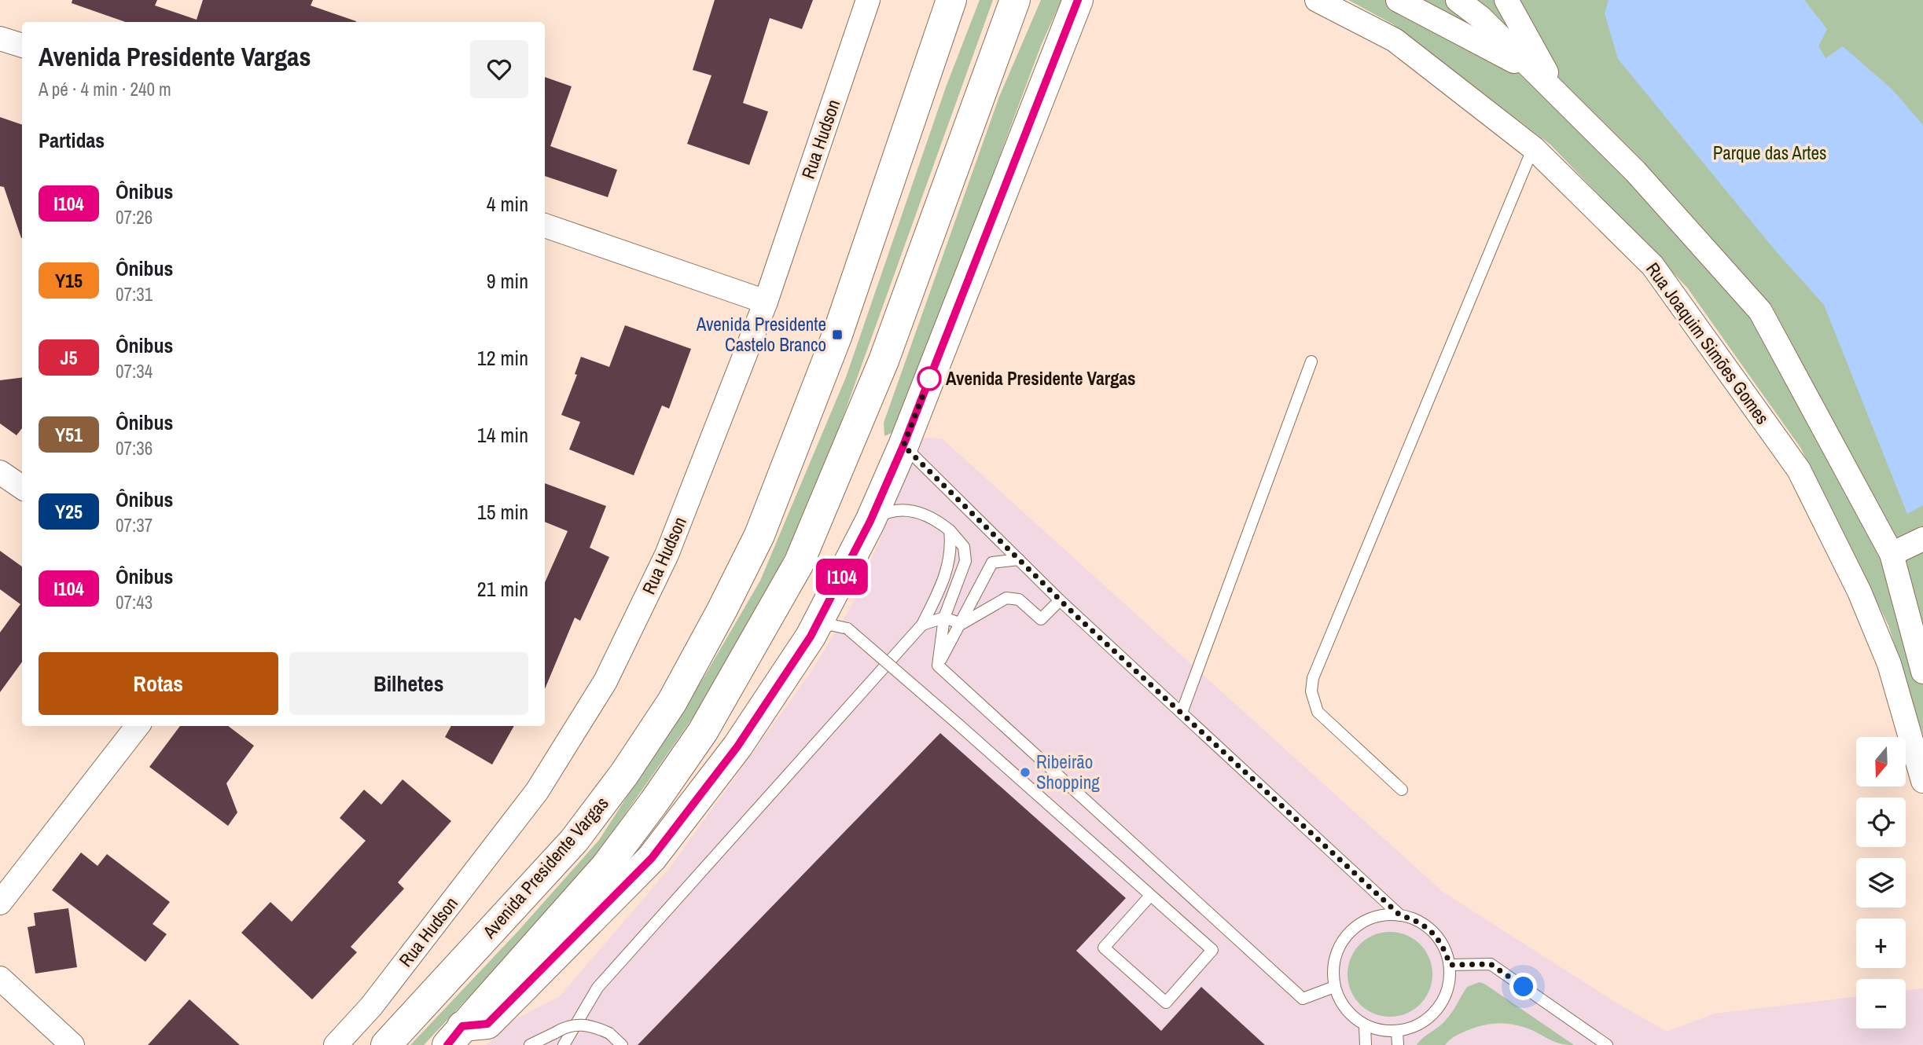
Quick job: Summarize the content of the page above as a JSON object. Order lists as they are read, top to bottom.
{
  "streets": {
    "main road": ["Avenida Presidente Vargas"],
    "street": ["Rua Hudson", "Rua Joaquim Simões Gomes"]
  },
  "parks": ["Parque das Artes"],
  "places": {
    "transit": ["Avenida Presidente Castelo Branco"],
    "other": ["Avenida Presidente Vargas", "Ribeirão Shopping"]
  },
  "lines": ["bus line I104"],
  "north": "bottom",
  "page": {
    "on_map": "I104",
    "heading": [
      ["Avenida Presidente Vargas", "A pé · 4 min · 240 m"],
      "Partidas"
    ],
    "list": [
      {
        "mark": "I104",
        "name": "Ônibus",
        "note": "07:26",
        "value": "4 min"
      },
      {
        "mark": "Y15",
        "name": "Ônibus",
        "note": "07:31",
        "value": "9 min"
      },
      {
        "mark": "J5",
        "name": "Ônibus",
        "note": "07:34",
        "value": "12 min"
      },
      {
        "mark": "Y51",
        "name": "Ônibus",
        "note": "07:36",
        "value": "14 min"
      },
      {
        "mark": "Y25",
        "name": "Ônibus",
        "note": "07:37",
        "value": "15 min"
      },
      {
        "mark": "I104",
        "name": "Ônibus",
        "note": "07:43",
        "value": "21 min"
      }
    ],
    "buttons": ["Rotas", "Bilhetes"],
    "map_buttons": ["+", "−"]
  }
}
